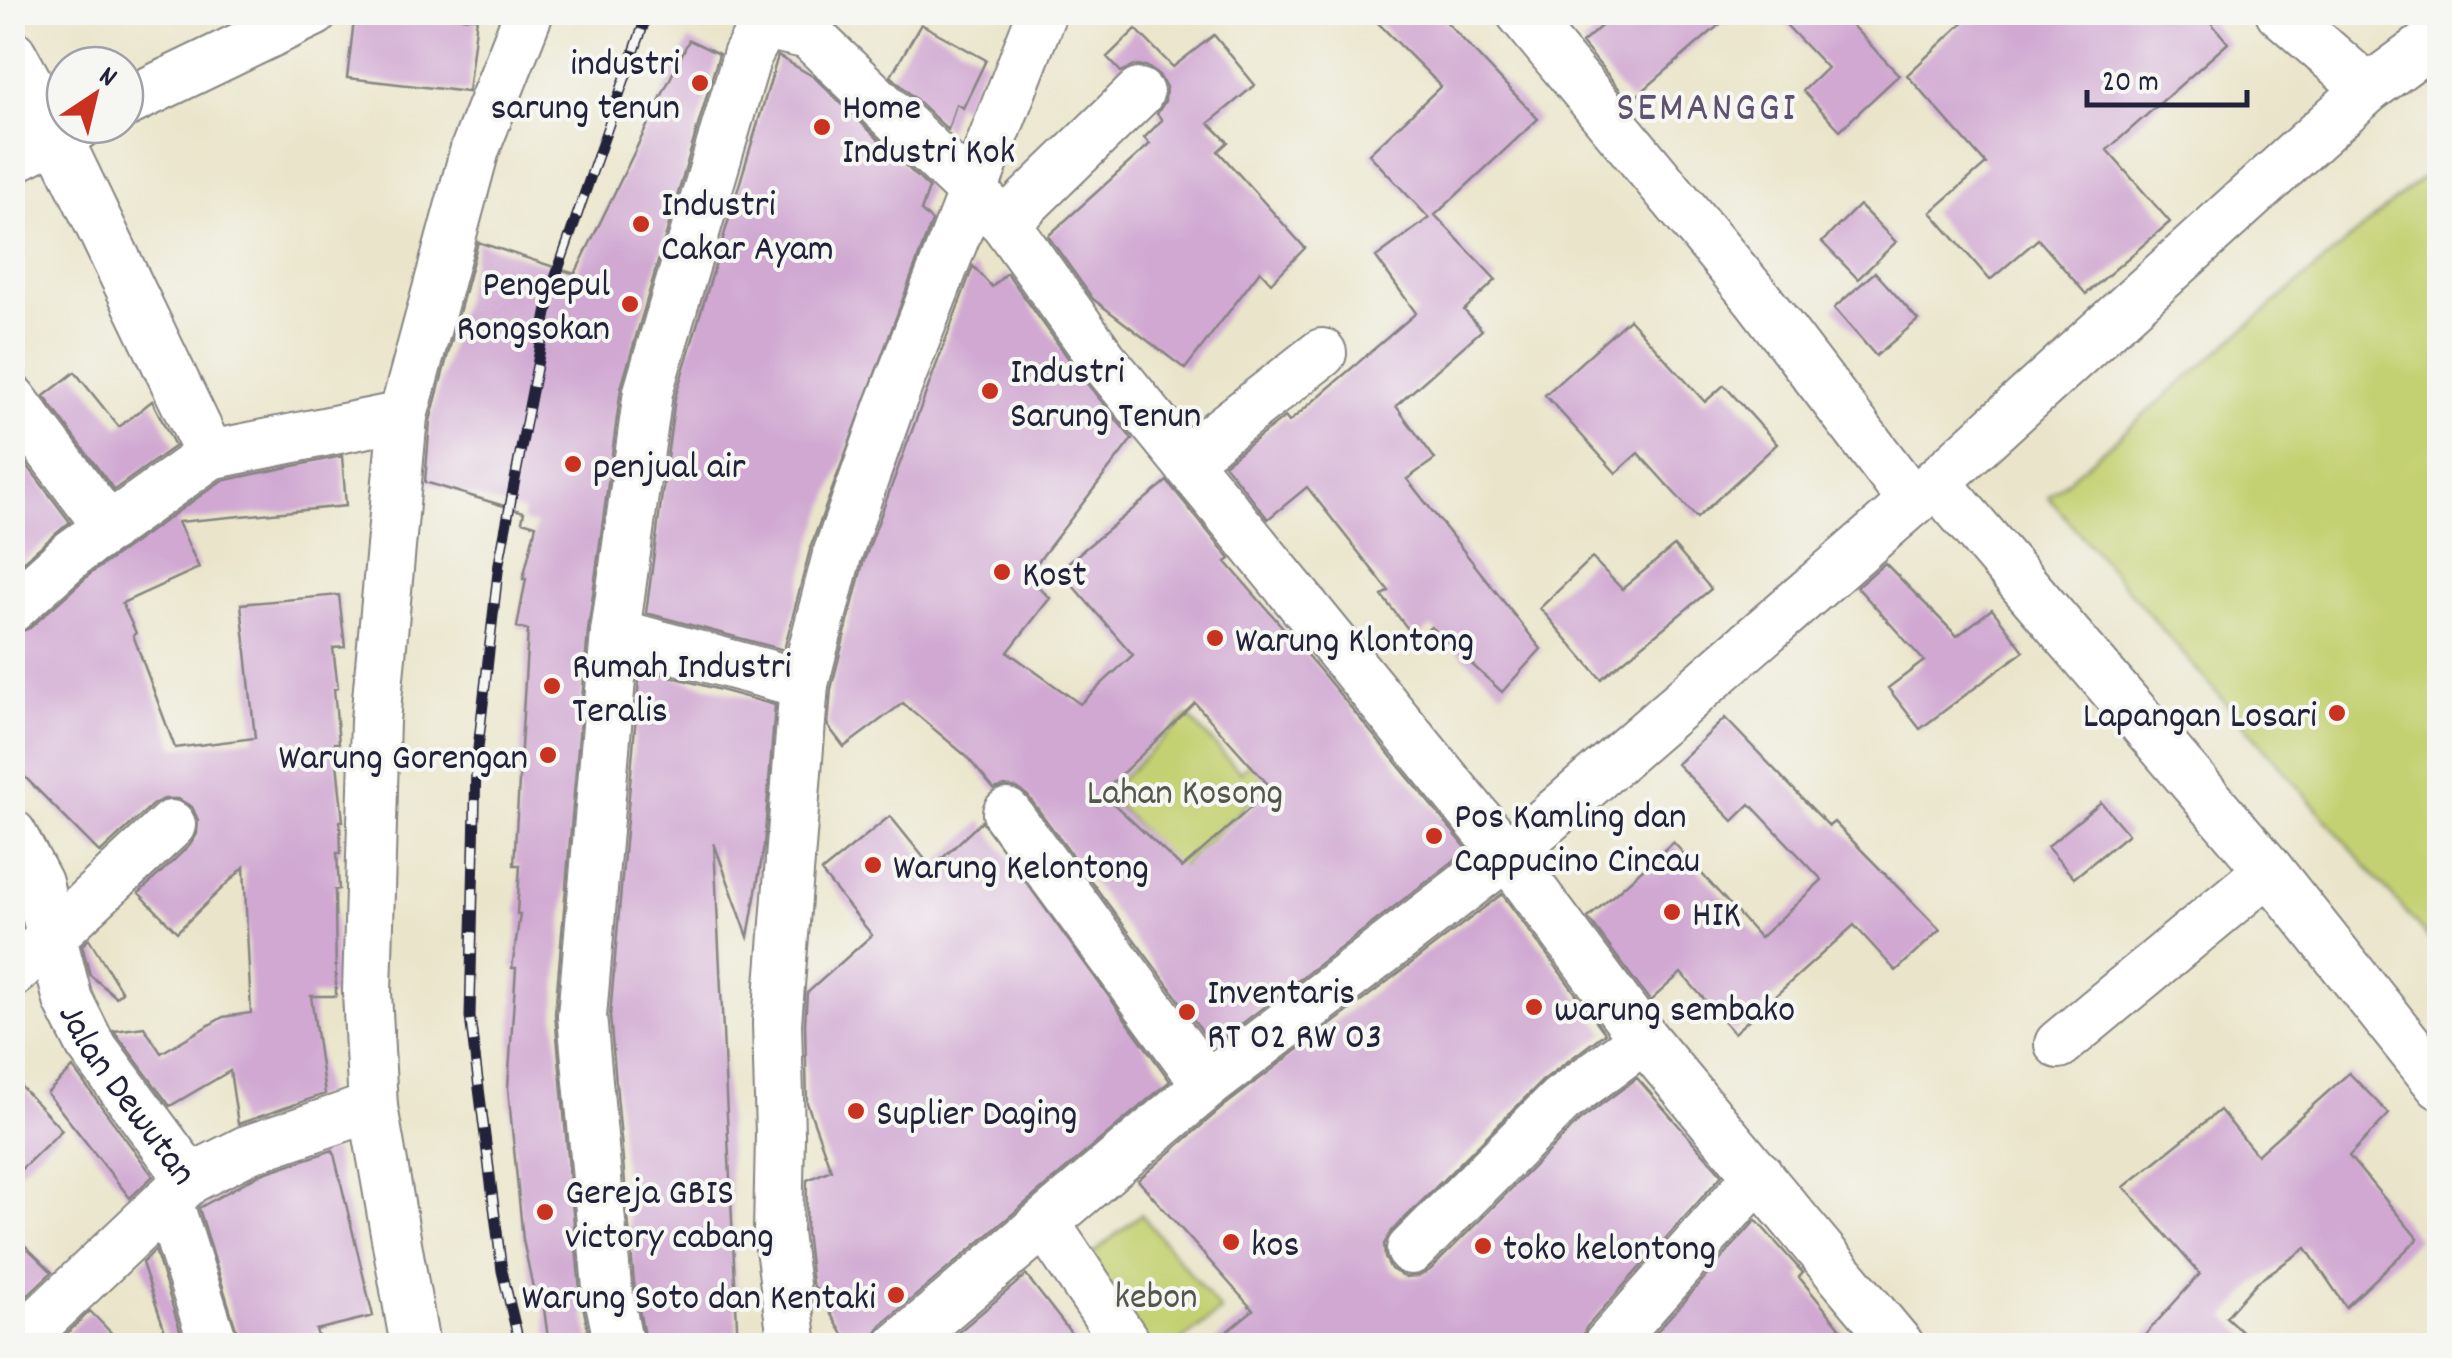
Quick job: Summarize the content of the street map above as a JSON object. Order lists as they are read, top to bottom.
{
  "streets": {
    "street": ["Jalan Dewutan"]
  },
  "districts": ["SEMANGGI"],
  "parks": ["Lahan Kosong", "kebon"],
  "places": [
    "industri sarung tenun",
    "Home Industri Kok",
    "Industri Cakar Ayam",
    "Pengepul Rongsokan",
    "Industri Sarung Tenun",
    "penjual air",
    "Kost",
    "Warung Klontong",
    "Rumah Industri Teralis",
    "Lapangan Losari",
    "Warung Gorengan",
    "Pos Kamling dan Cappucino Cincau",
    "Warung Kelontong",
    "HIK",
    "warung sembako",
    "Inventaris RT 02 RW 03",
    "Suplier Daging",
    "Gereja GBIS victory cabang",
    "kos",
    "toko kelontong",
    "Warung Soto dan Kentaki"
  ],
  "scale_bar": "20 m",
  "north": "top right"
}
